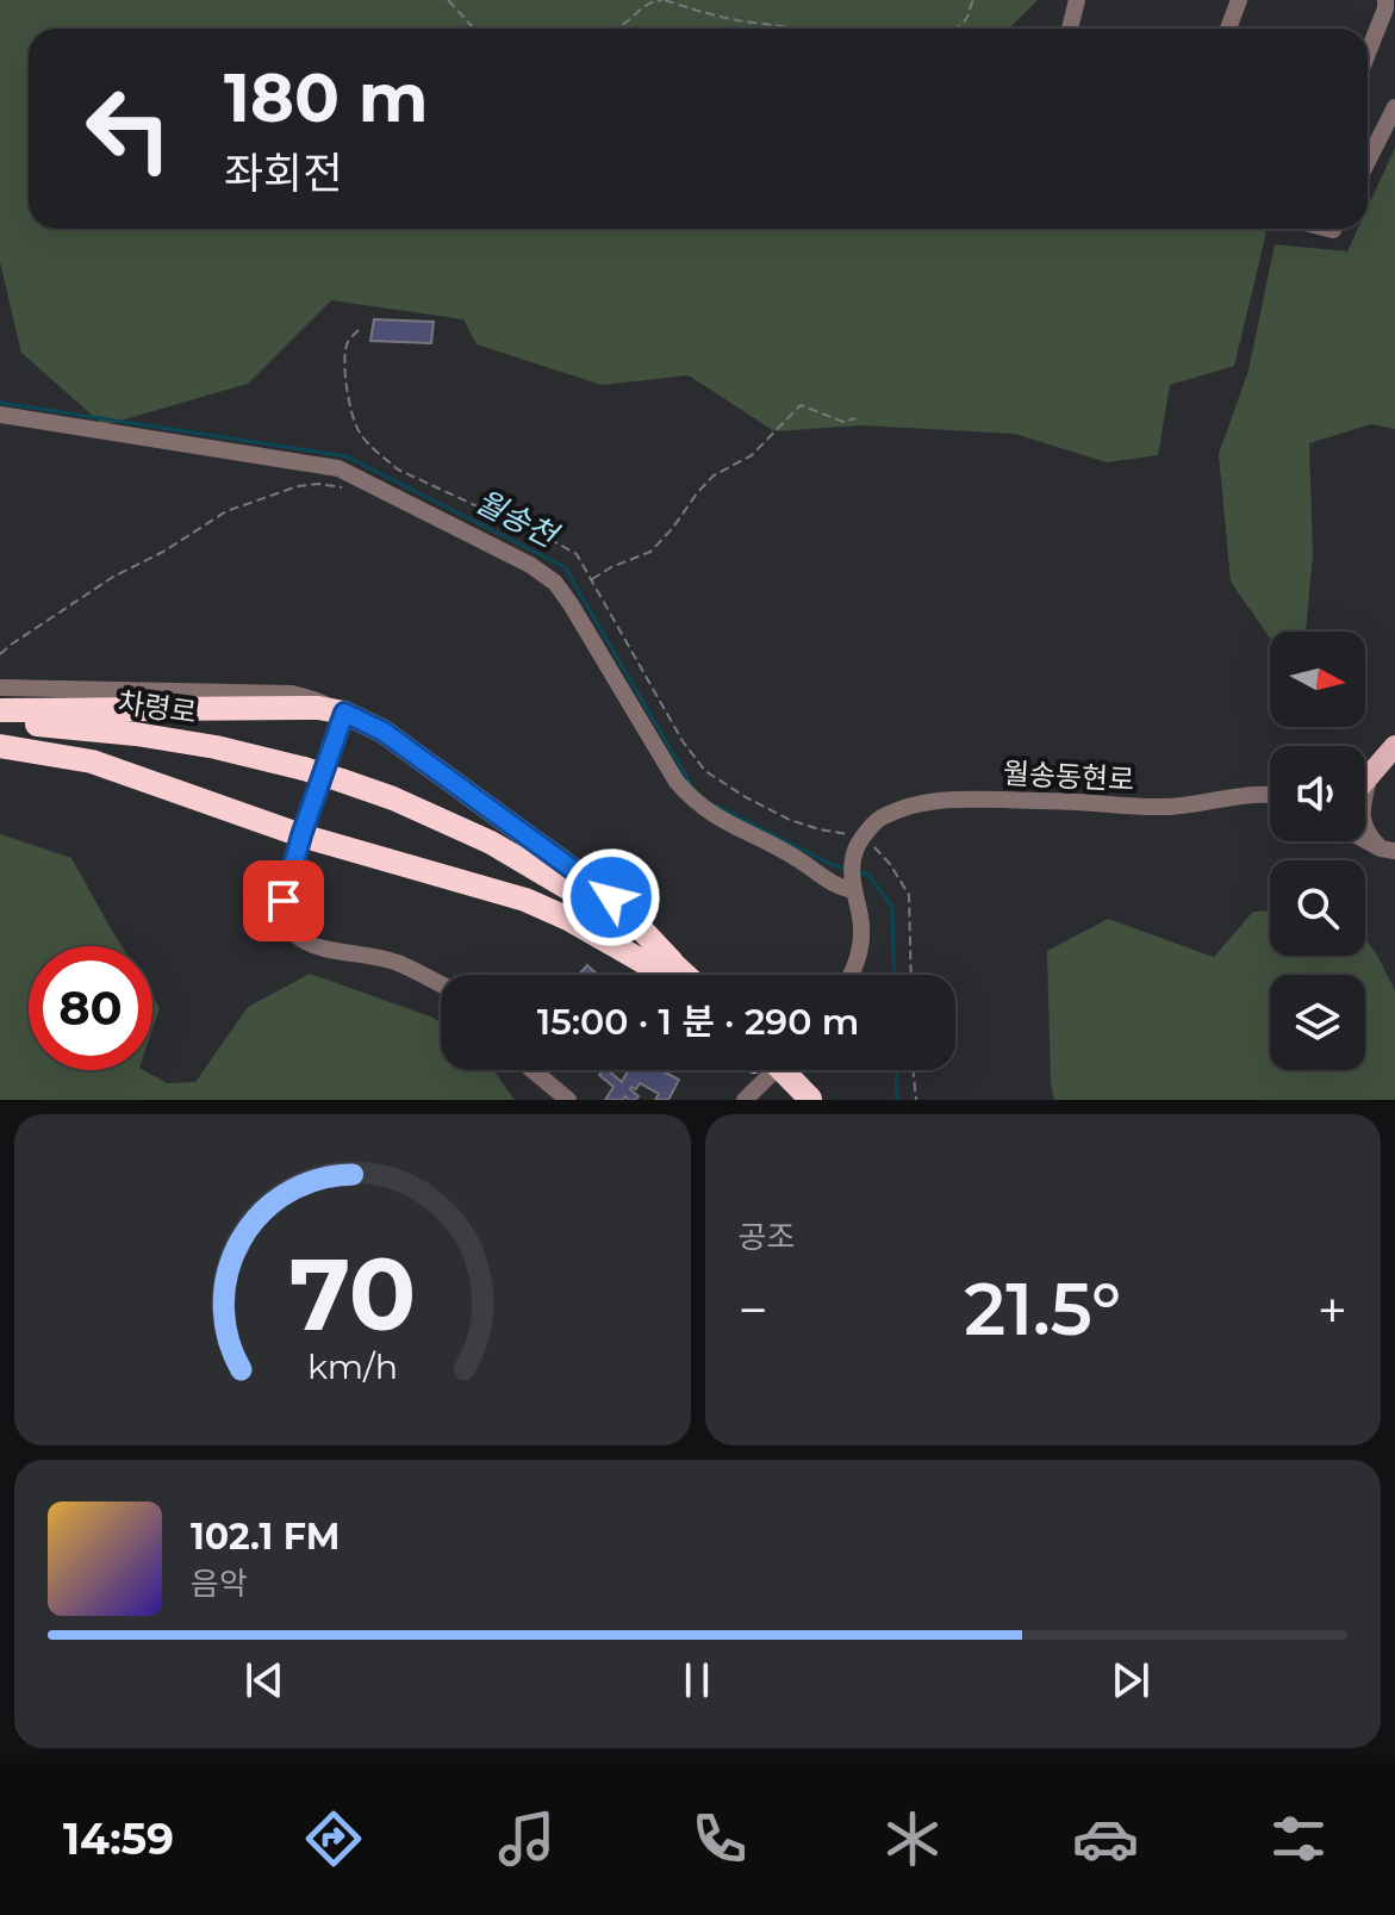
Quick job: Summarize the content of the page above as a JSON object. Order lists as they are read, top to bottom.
{
  "streets": {
    "highway": ["차령로"],
    "street": ["월송동현로"]
  },
  "water": ["월송천"],
  "north": "right",
  "page": {
    "turn": ["180 m", "좌회전"],
    "limit": "80",
    "trip": "15:00 · 1 분 · 290 m",
    "tile": "공조",
    "heat": ["−", "21.5°", "+"],
    "song": ["102.1 FM", "음악"],
    "tabs": "14:59",
    "gauge": ["70", "km/h"]
  }
}
